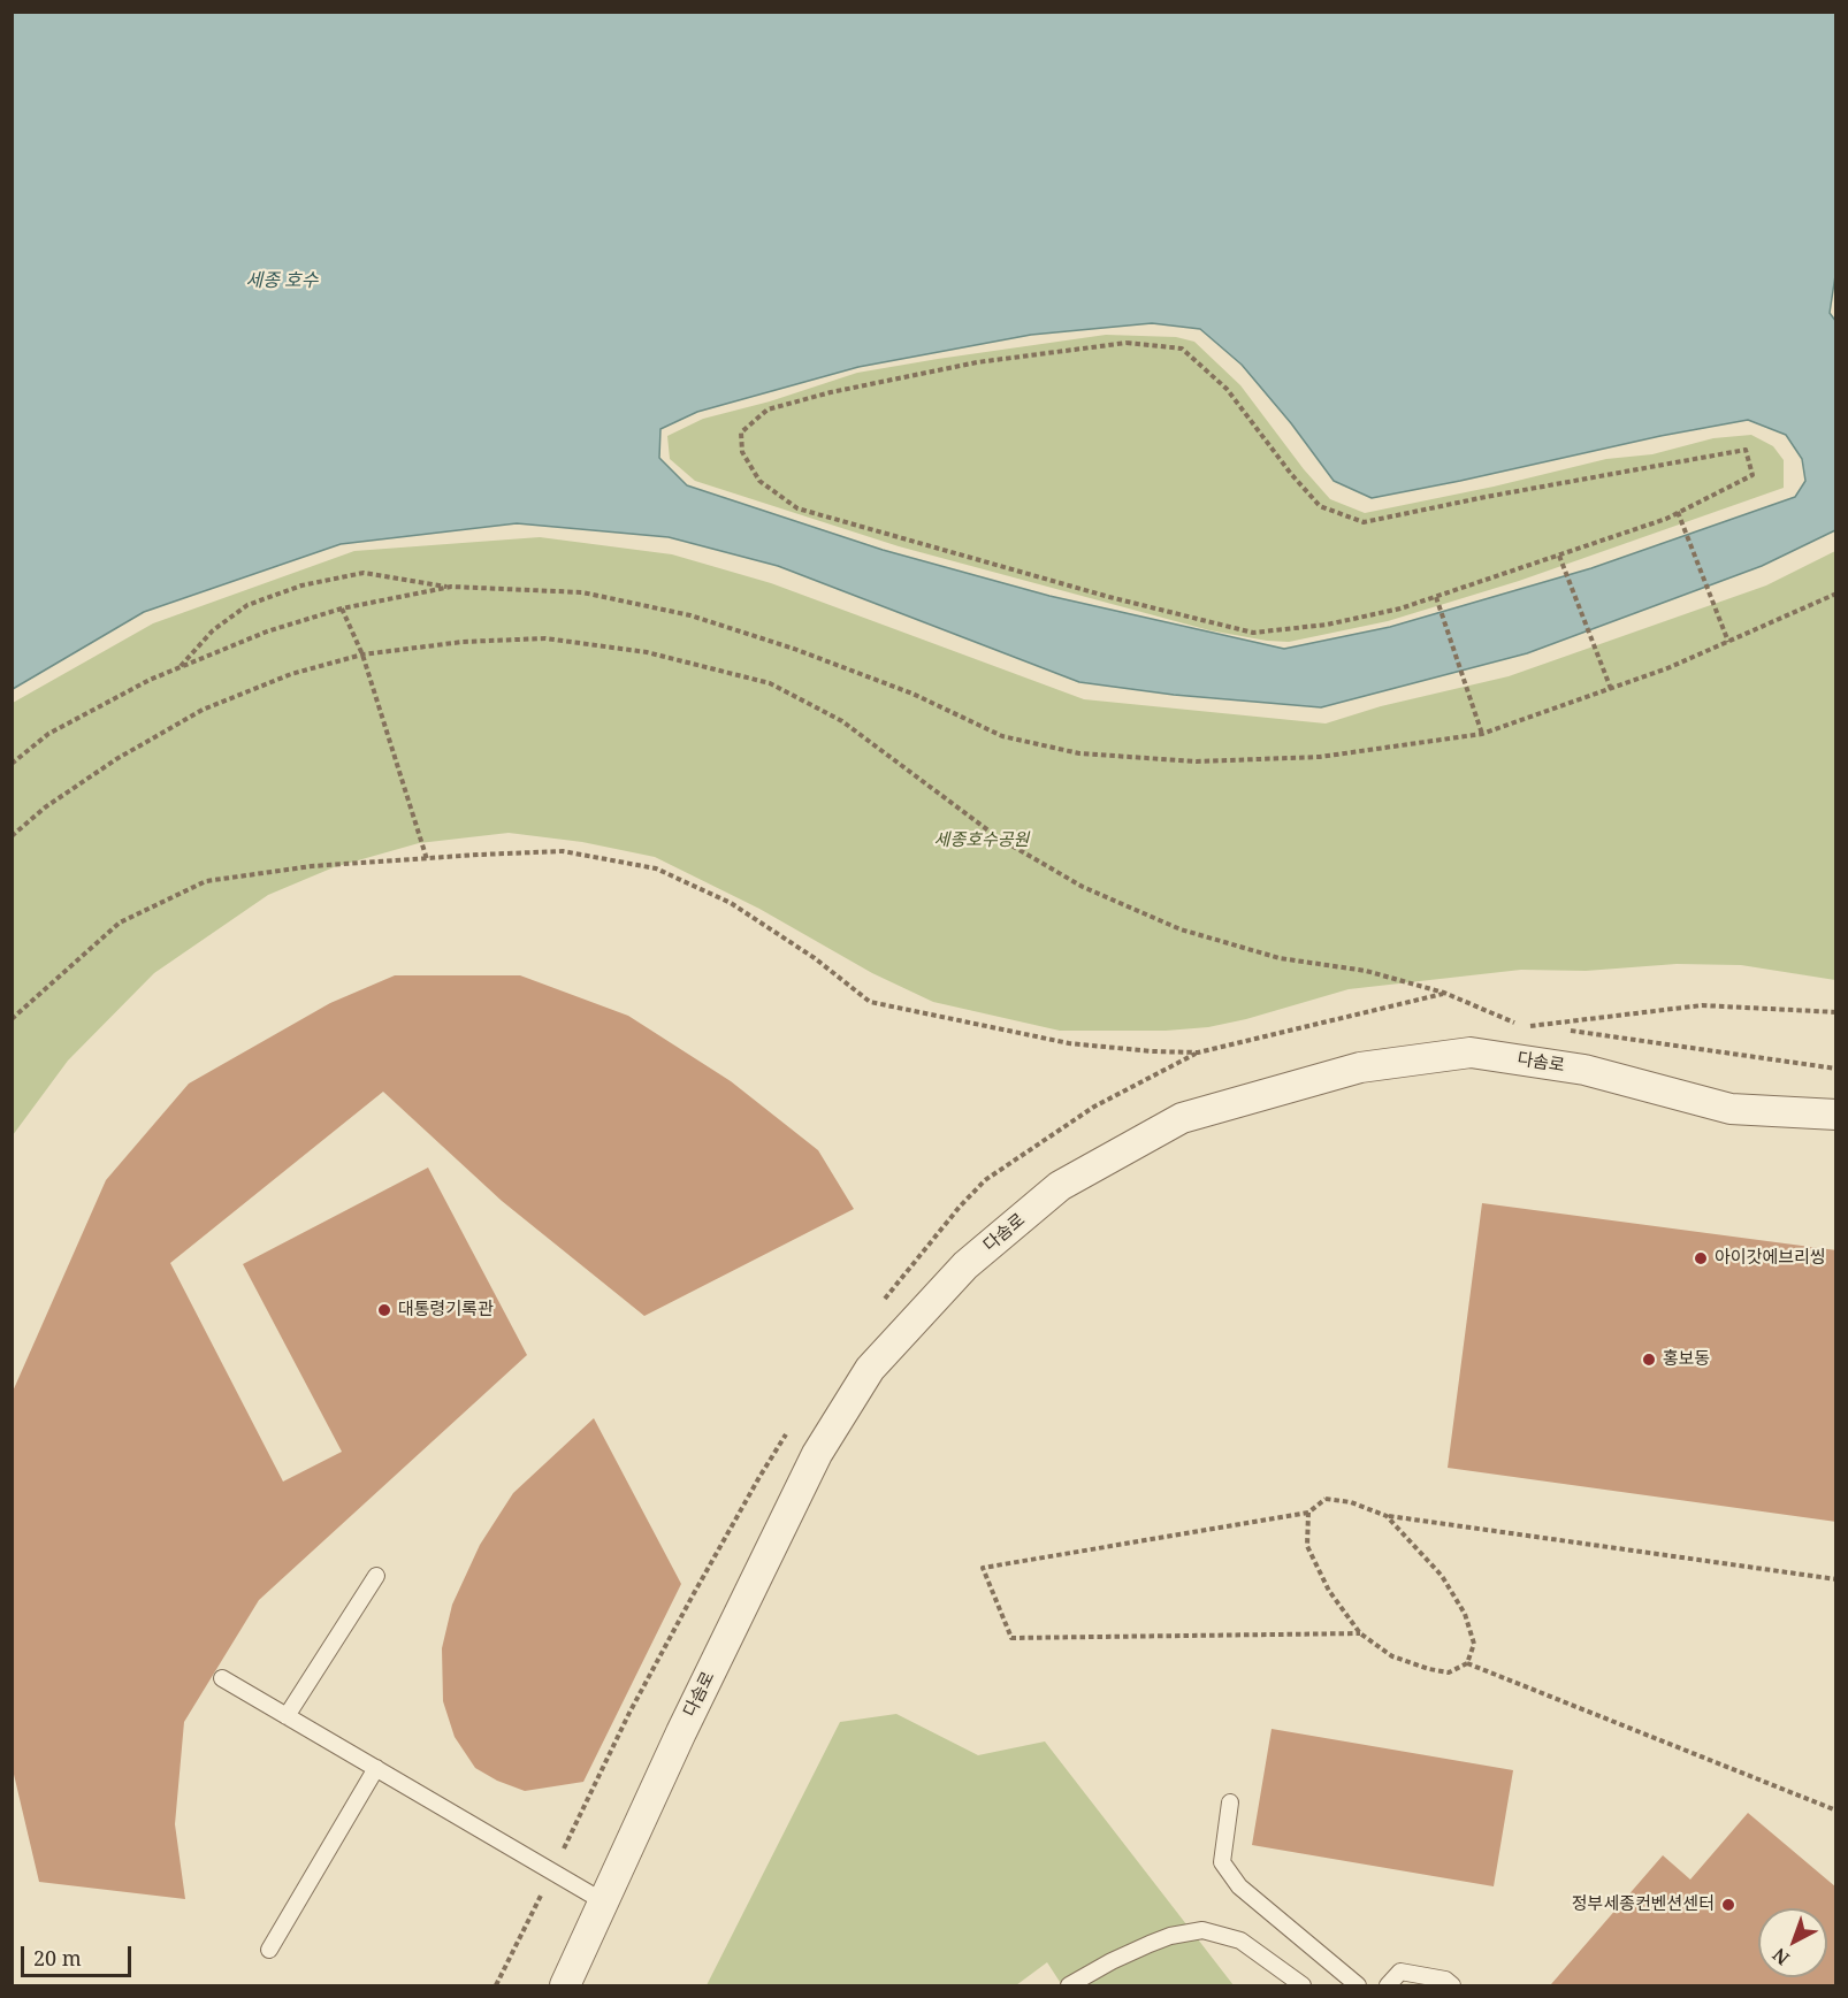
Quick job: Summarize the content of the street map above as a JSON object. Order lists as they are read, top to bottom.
{
  "streets": {
    "street": ["다솜로"]
  },
  "water": ["세종 호수"],
  "parks": ["세종호수공원"],
  "places": [
    "아이갓에브리씽",
    "대통령기록관",
    "홍보동",
    "정부세종컨벤션센터"
  ],
  "scale_bar": "20 m",
  "north": "bottom left"
}
